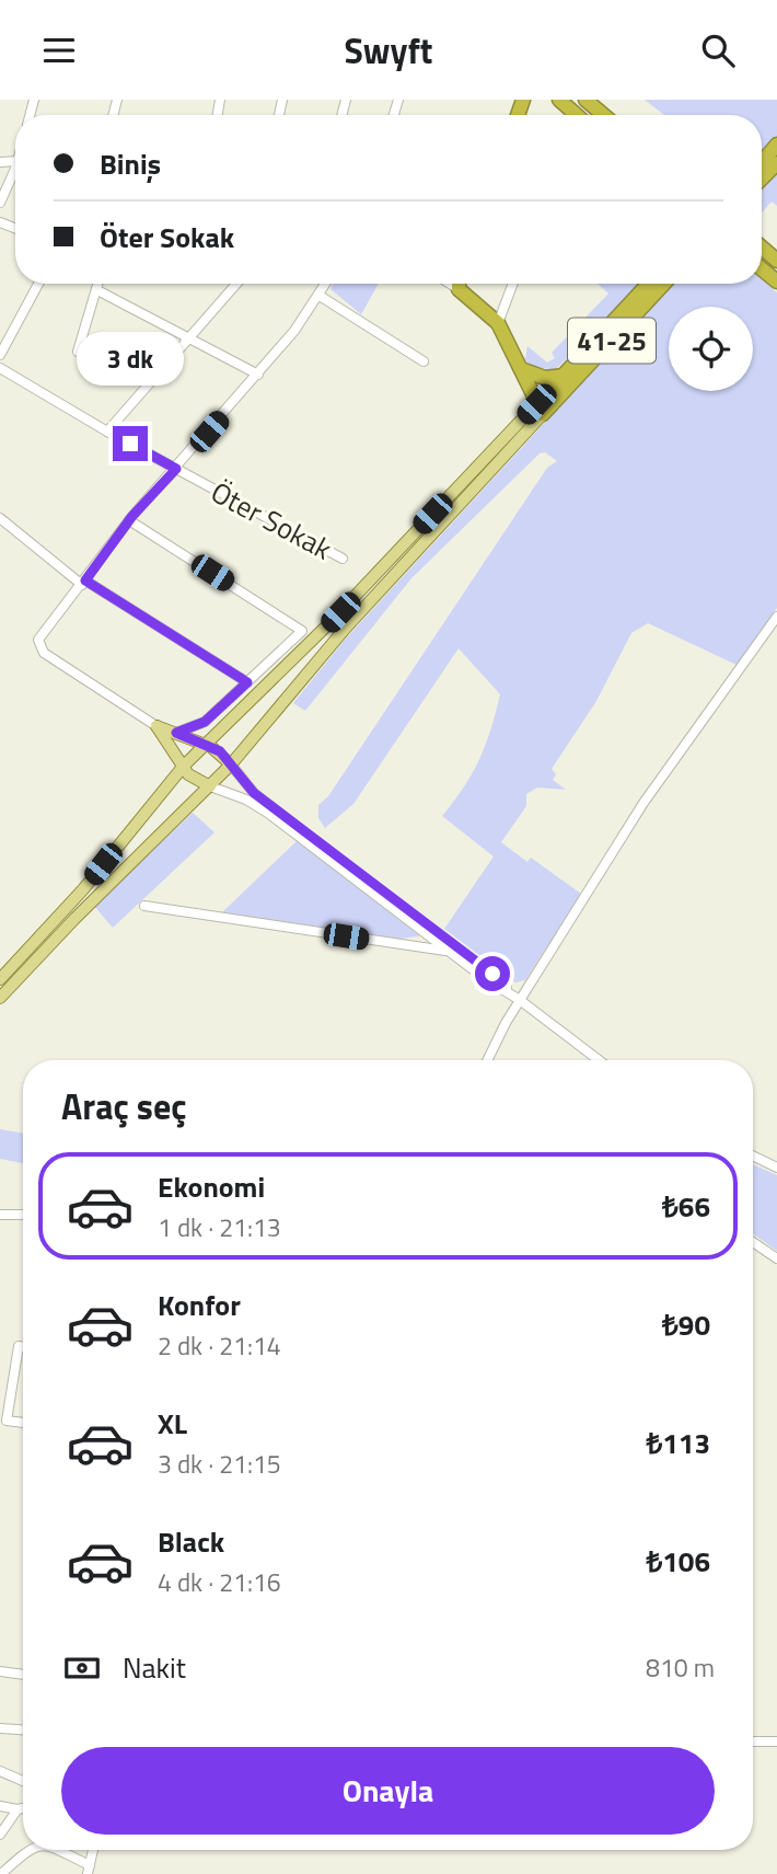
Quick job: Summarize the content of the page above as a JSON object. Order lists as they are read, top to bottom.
{
  "streets": {
    "highway": ["41-25"],
    "street": ["Öter Sokak"]
  },
  "page": {
    "header": "Swyft",
    "banner": ["Biniş", "Öter Sokak"],
    "bubble": "3 dk",
    "heading": "Araç seç",
    "list": [
      {
        "name": "Ekonomi",
        "note": "1 dk · 21:13",
        "value": "₺66"
      },
      {
        "name": "Konfor",
        "note": "2 dk · 21:14",
        "value": "₺90"
      },
      {
        "name": "XL",
        "note": "3 dk · 21:15",
        "value": "₺113"
      },
      {
        "name": "Black",
        "note": "4 dk · 21:16",
        "value": "₺106"
      }
    ],
    "pay": ["Nakit", "810 m"],
    "buttons": "Onayla"
  }
}
